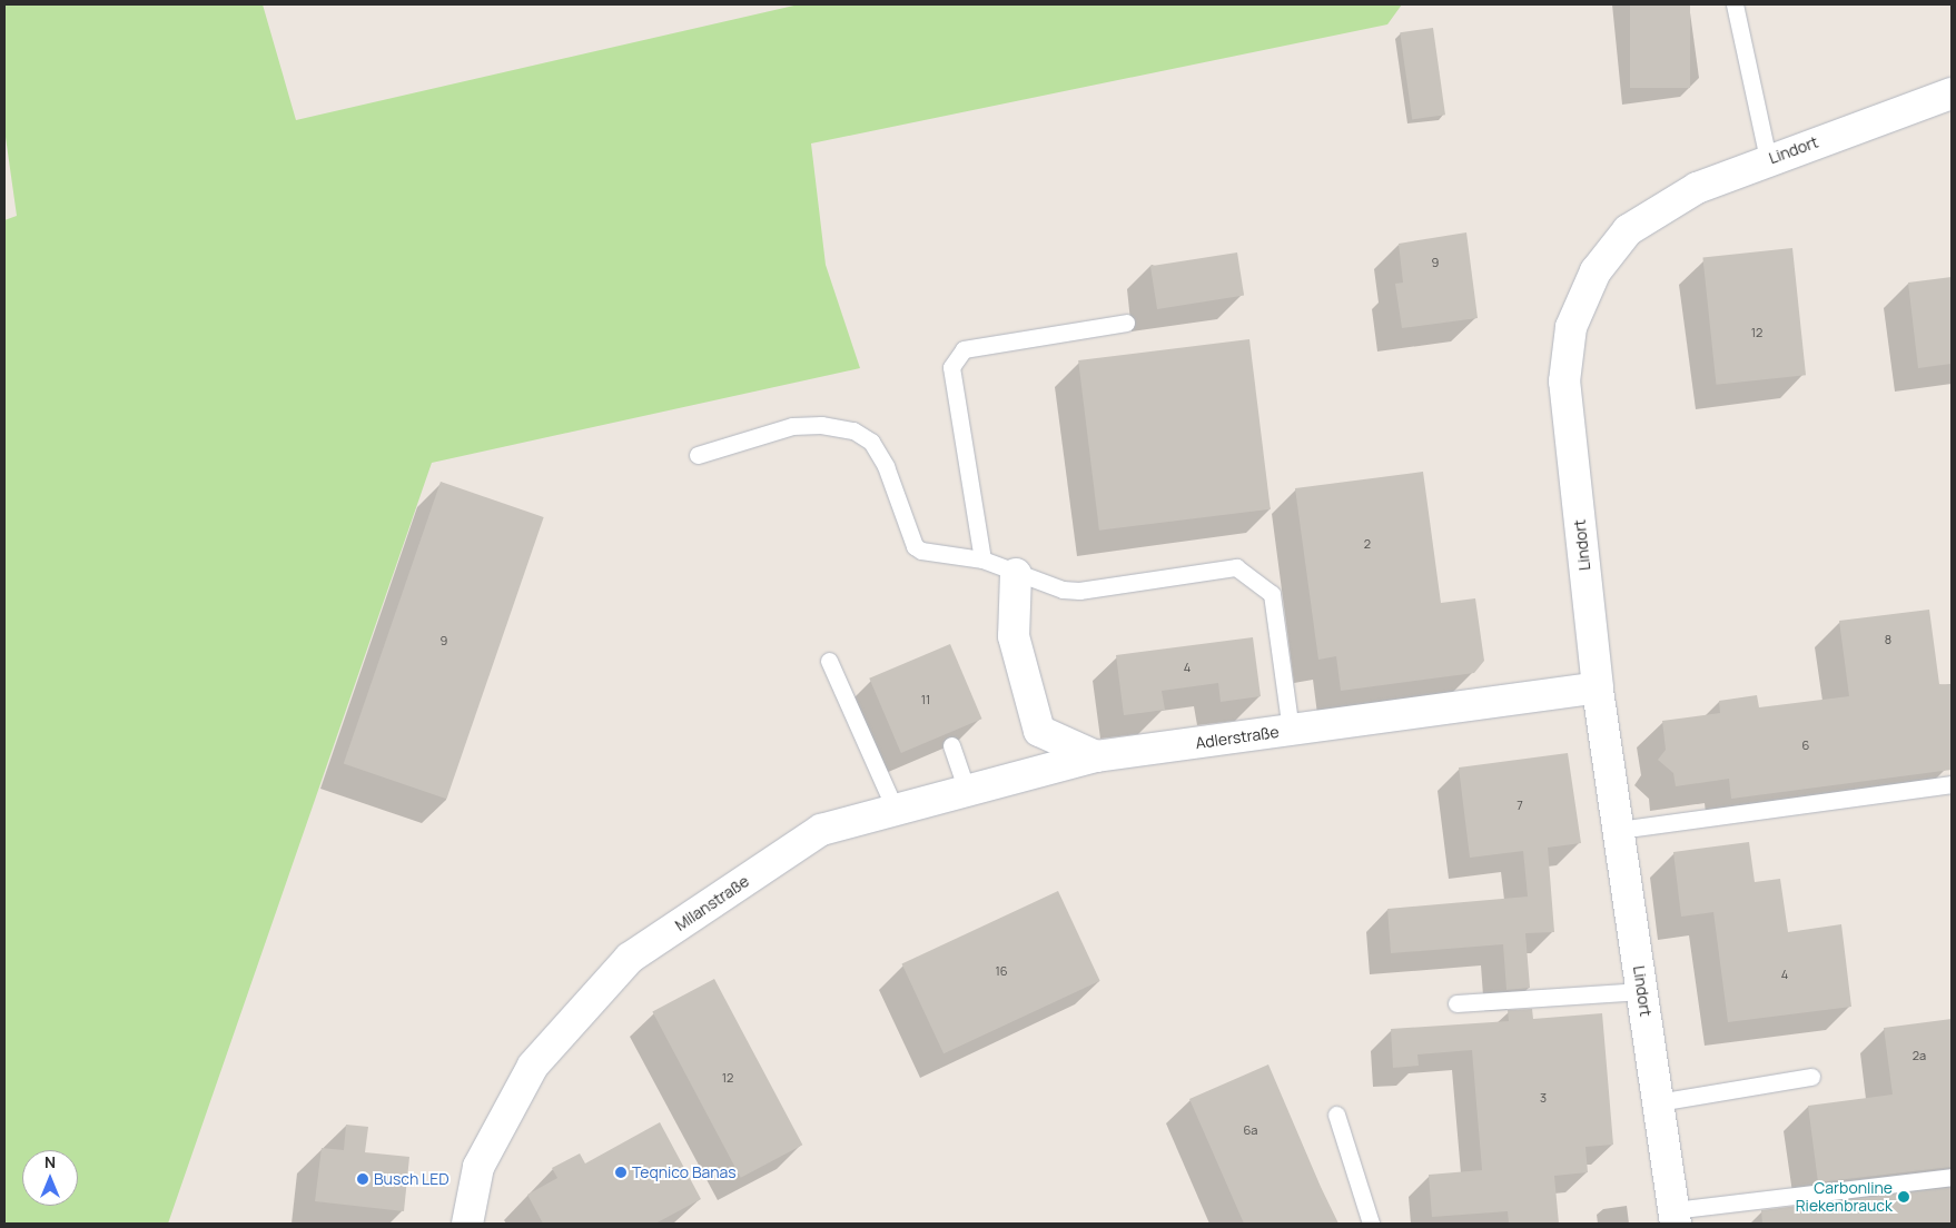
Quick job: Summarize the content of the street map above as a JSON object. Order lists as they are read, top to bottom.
{
  "streets": {
    "street": ["Lindort", "Adlerstraße", "Milanstraße"]
  },
  "crossings": [
    ["Lindort", "Adlerstraße"],
    ["Adlerstraße", "Milanstraße"]
  ],
  "places": ["Teqnico Banas", "Busch LED", "Carbonline Riekenbrauck"],
  "house_numbers": [
    "9",
    "12",
    "2",
    "8",
    "9",
    "4",
    "11",
    "6",
    "7",
    "16",
    "4",
    "2a",
    "12",
    "3",
    "6a"
  ],
  "north": "top"
}
